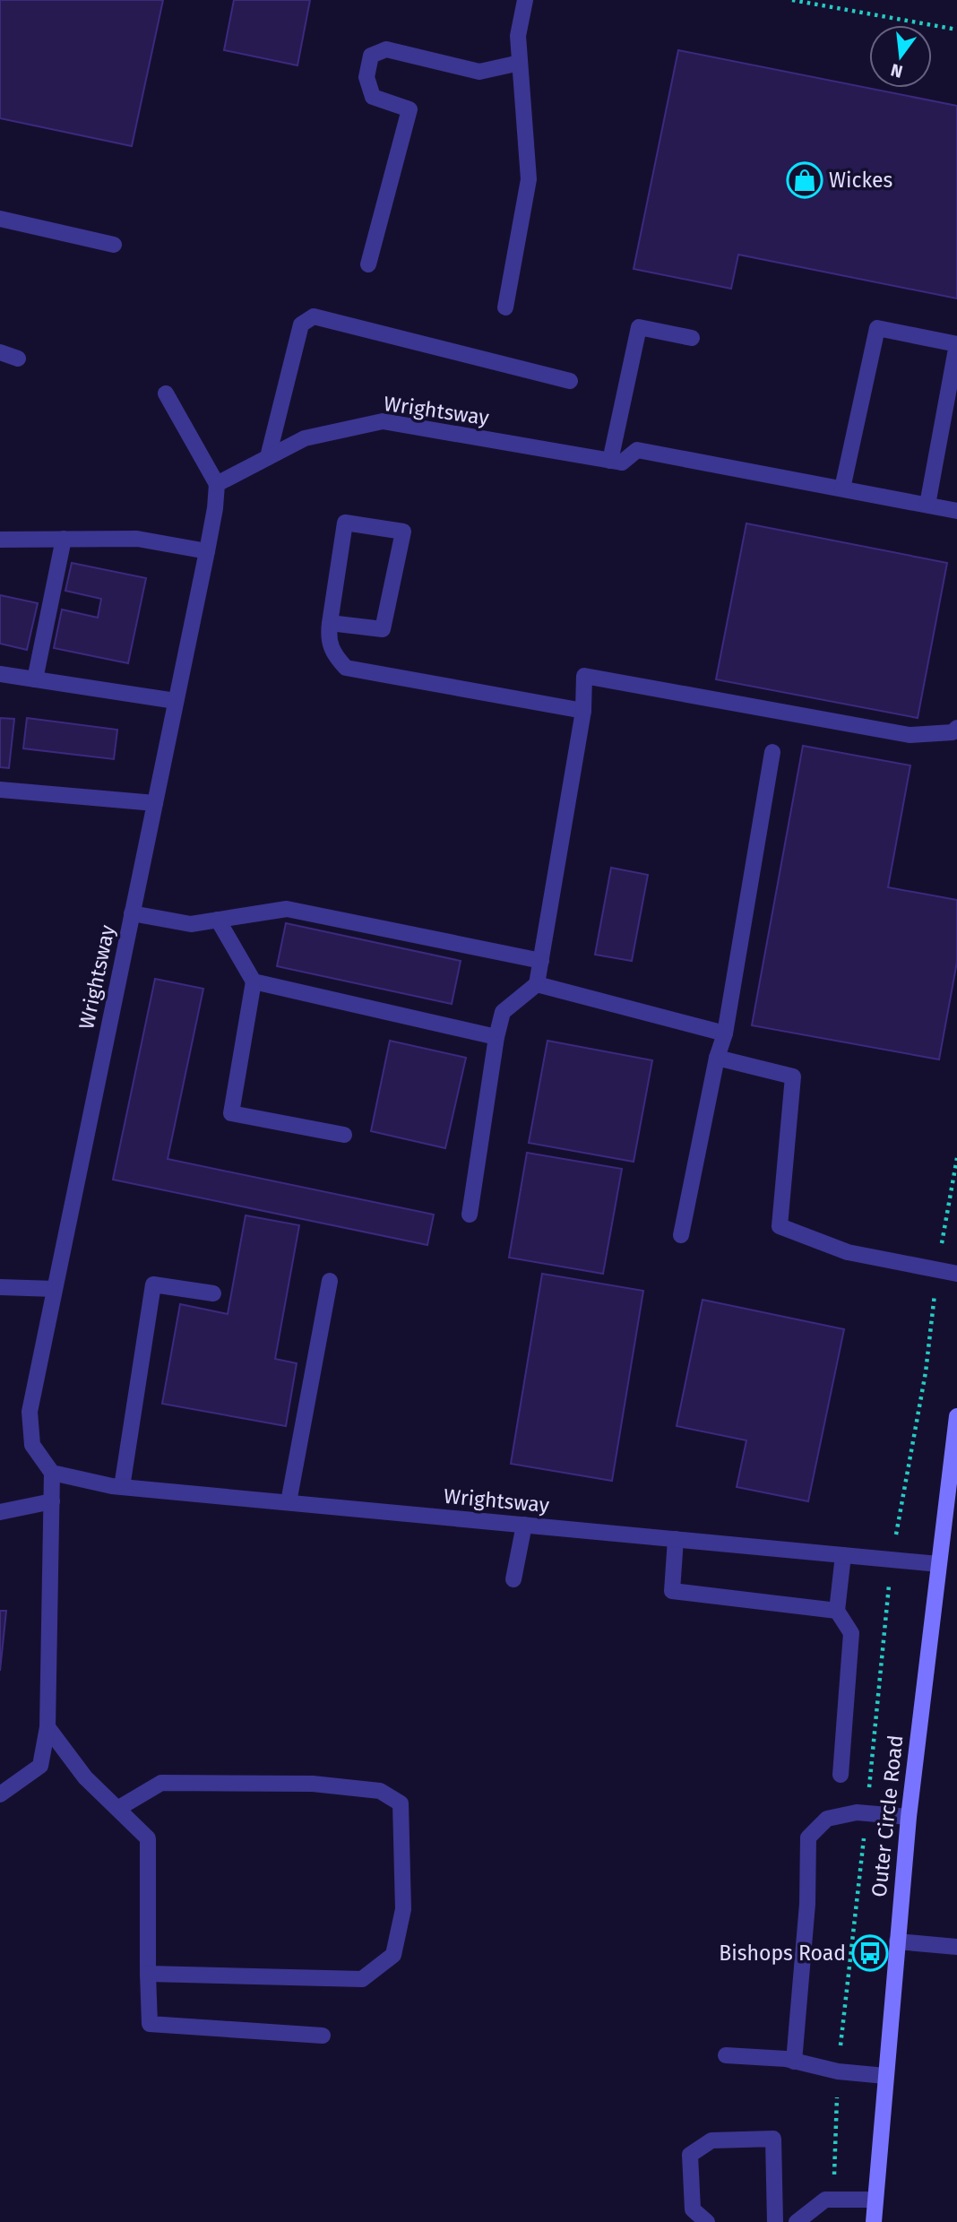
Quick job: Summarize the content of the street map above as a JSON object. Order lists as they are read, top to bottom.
{
  "streets": {
    "main road": ["Outer Circle Road"],
    "street": ["Wrightsway"]
  },
  "crossings": [
    ["Wrightsway", "Outer Circle Road"]
  ],
  "places": {
    "shop": ["Wickes"],
    "bus stop": ["Bishops Road"]
  },
  "north": "bottom"
}
